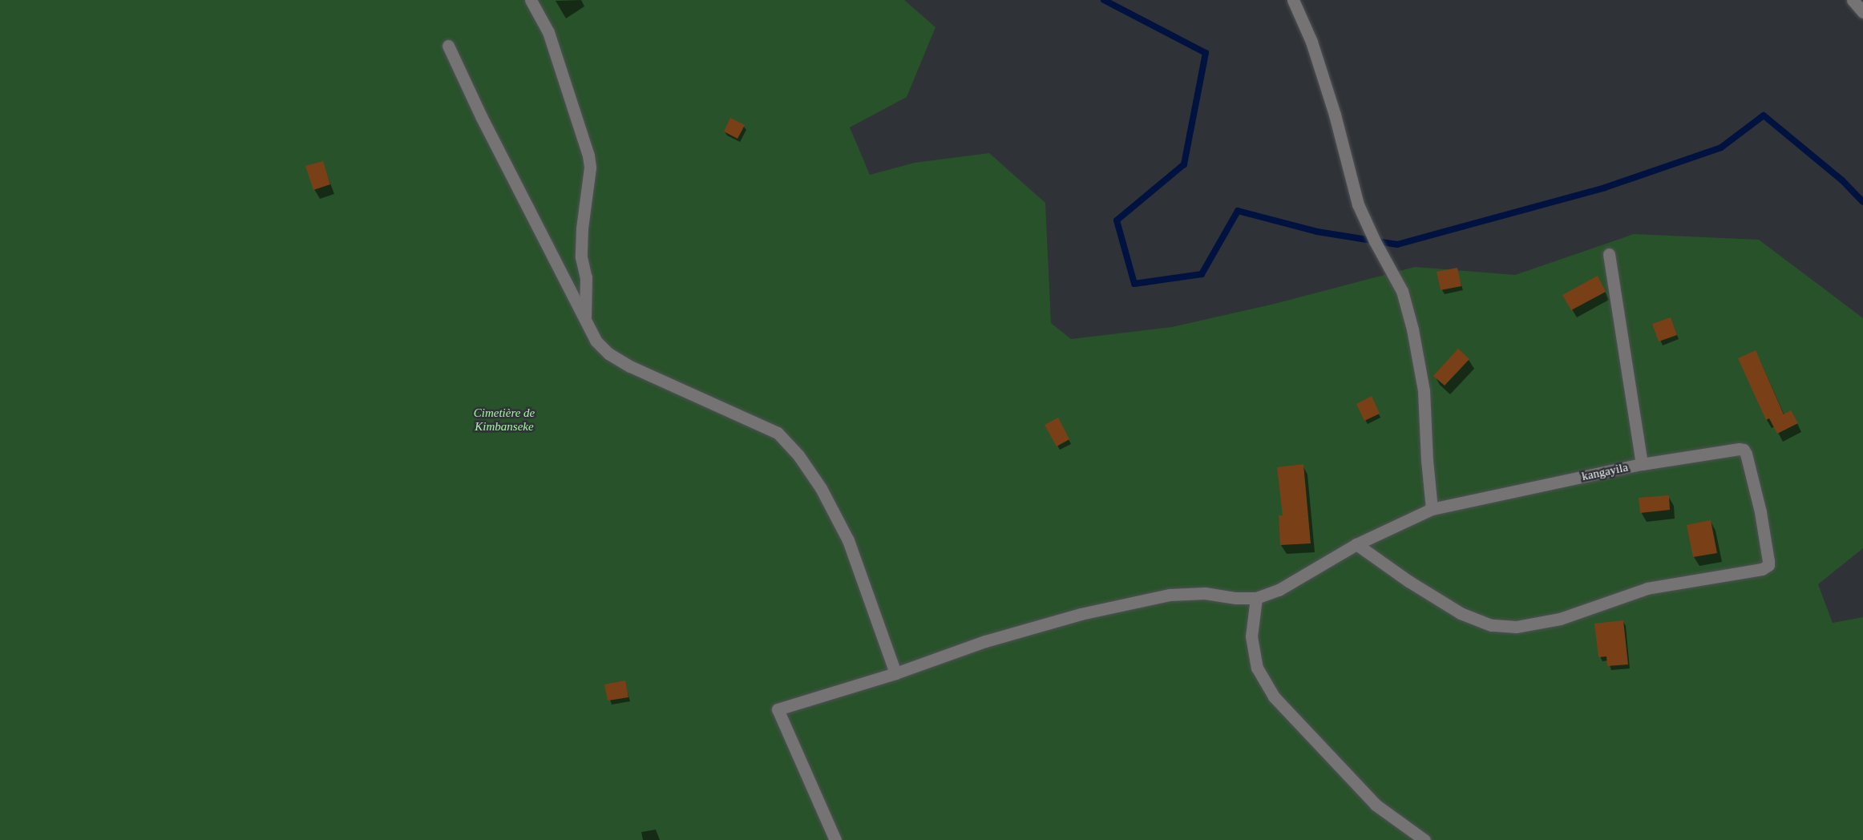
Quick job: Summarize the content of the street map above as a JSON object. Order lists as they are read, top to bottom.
{
  "streets": {
    "street": ["kangayila"]
  },
  "parks": ["Cimetière de Kimbanseke"]
}
